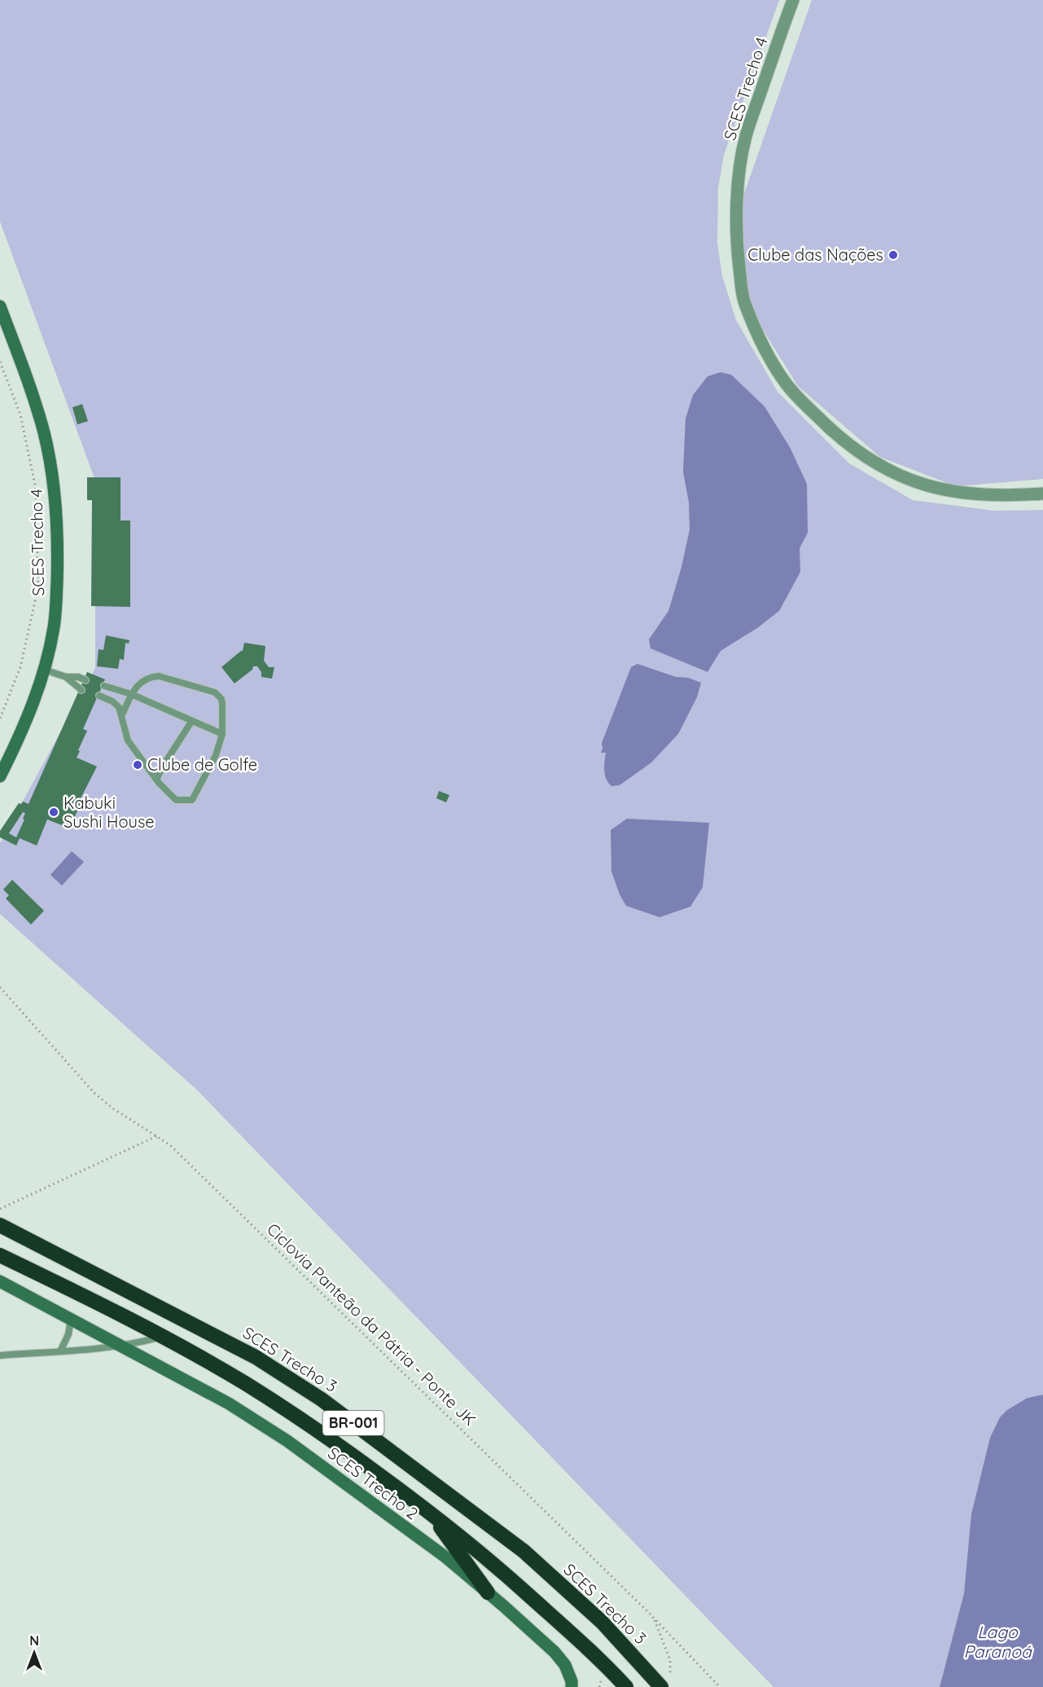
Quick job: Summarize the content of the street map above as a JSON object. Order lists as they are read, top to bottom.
{
  "streets": {
    "highway": ["SCES Trecho 3", "BR-001"],
    "street": ["SCES Trecho 4", "SCES Trecho 2"],
    "path": ["Ciclovia Panteão da Pátria - Ponte JK"]
  },
  "water": ["Lago Paranoá"],
  "places": ["Clube das Nações", "Clube de Golfe", "Kabuki Sushi House"],
  "north": "top"
}
